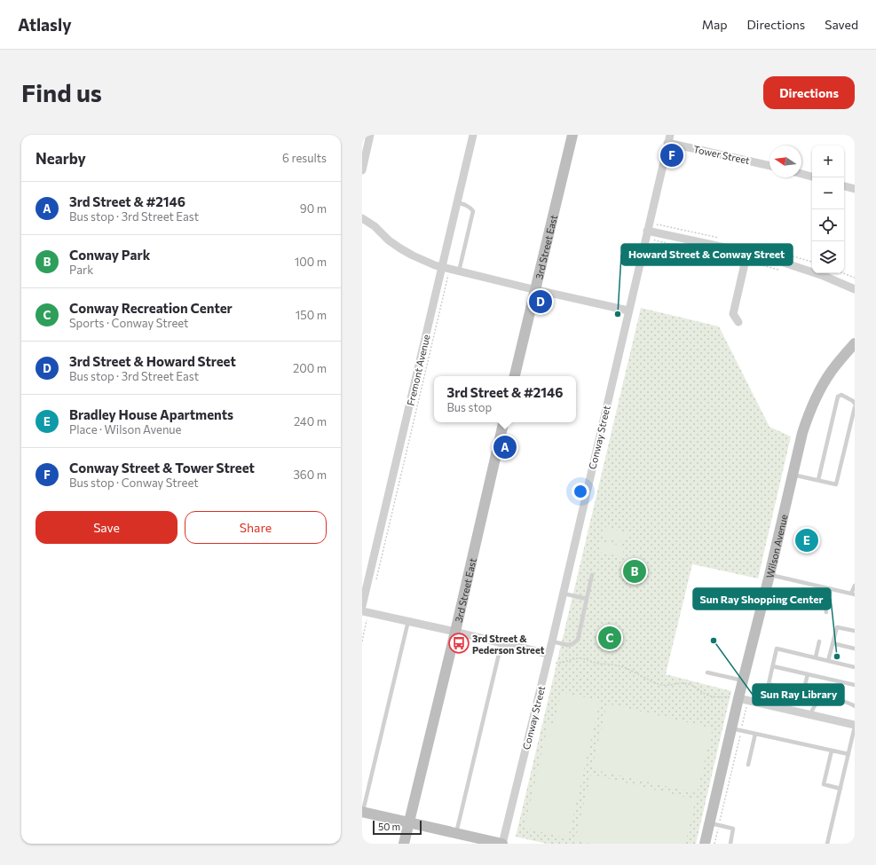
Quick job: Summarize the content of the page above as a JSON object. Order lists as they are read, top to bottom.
{
  "streets": {
    "street": [
      "Tower Street",
      "3rd Street East",
      "Fremont Avenue",
      "Conway Street",
      "Wilson Avenue"
    ]
  },
  "crossings": [
    ["Tower Street", "Conway Street"]
  ],
  "places": {
    "other": ["Howard Street & Conway Street", "Sun Ray Library", "Sun Ray Shopping Center"],
    "bus stop": ["3rd Street & Pederson Street"]
  },
  "scale_bar": "50 m",
  "north": "left",
  "page": {
    "header": "Atlasly",
    "nav": ["Map", "Directions", "Saved"],
    "buttons": [
      "Directions",
      ["Save", "Share"]
    ],
    "title": "Find us",
    "heading": ["Nearby", "6 results"],
    "pins": [
      "F",
      "D",
      "A",
      "E",
      "B",
      "C"
    ],
    "map_buttons": ["+", "−"],
    "list": [
      {
        "mark": "A",
        "name": "3rd Street & #2146",
        "note": "Bus stop · 3rd Street East",
        "value": "90 m"
      },
      {
        "mark": "B",
        "name": "Conway Park",
        "note": "Park",
        "value": "100 m"
      },
      {
        "mark": "C",
        "name": "Conway Recreation Center",
        "note": "Sports · Conway Street",
        "value": "150 m"
      },
      {
        "mark": "D",
        "name": "3rd Street & Howard Street",
        "note": "Bus stop · 3rd Street East",
        "value": "200 m"
      },
      {
        "mark": "E",
        "name": "Bradley House Apartments",
        "note": "Place · Wilson Avenue",
        "value": "240 m"
      },
      {
        "mark": "F",
        "name": "Conway Street & Tower Street",
        "note": "Bus stop · Conway Street",
        "value": "360 m"
      }
    ],
    "popup": ["3rd Street & #2146", "Bus stop"],
    "scale": "50 m"
  }
}
